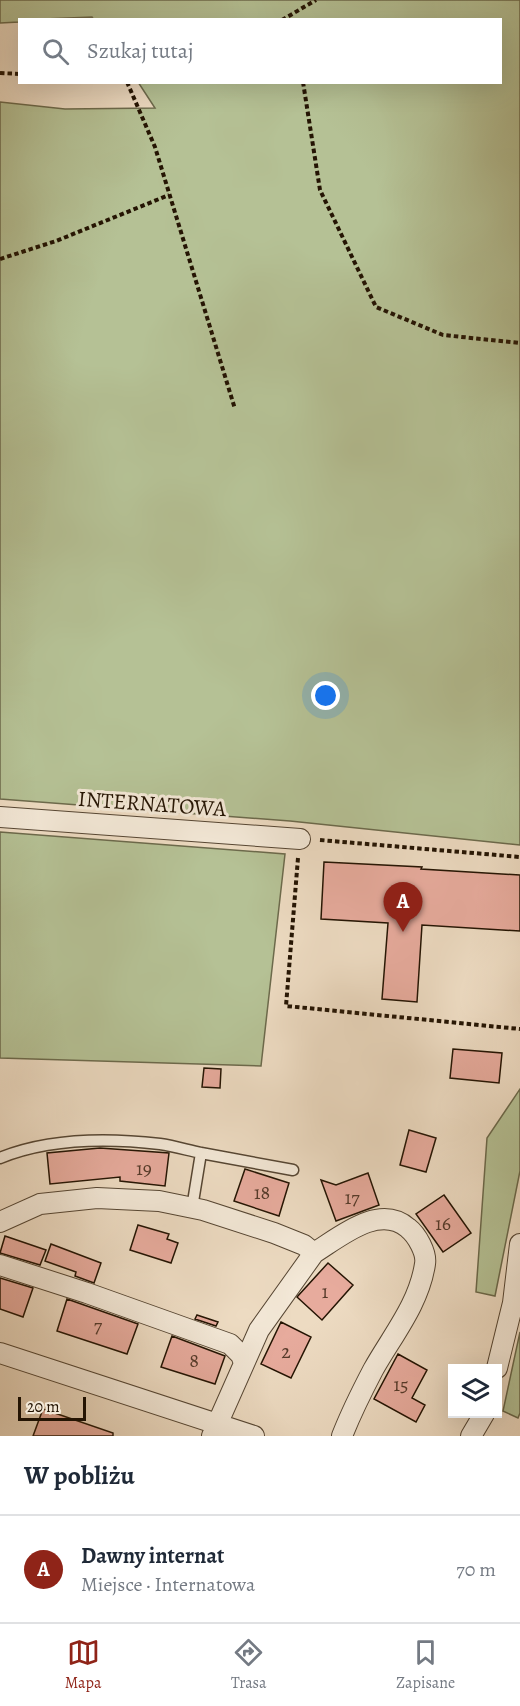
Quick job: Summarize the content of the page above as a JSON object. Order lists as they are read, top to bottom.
{
  "streets": {
    "street": ["INTERNATOWA"]
  },
  "house_numbers": [
    "19",
    "18",
    "17",
    "16",
    "1",
    "7",
    "2",
    "8",
    "15"
  ],
  "scale_bar": "20 m",
  "page": {
    "search": "Szukaj tutaj",
    "pins": "A",
    "scale": "20 m",
    "heading": "W pobliżu",
    "list": [
      {
        "mark": "A",
        "name": "Dawny internat",
        "note": "Miejsce · Internatowa",
        "value": "70 m"
      }
    ],
    "nav": ["Mapa", "Trasa", "Zapisane"]
  }
}
